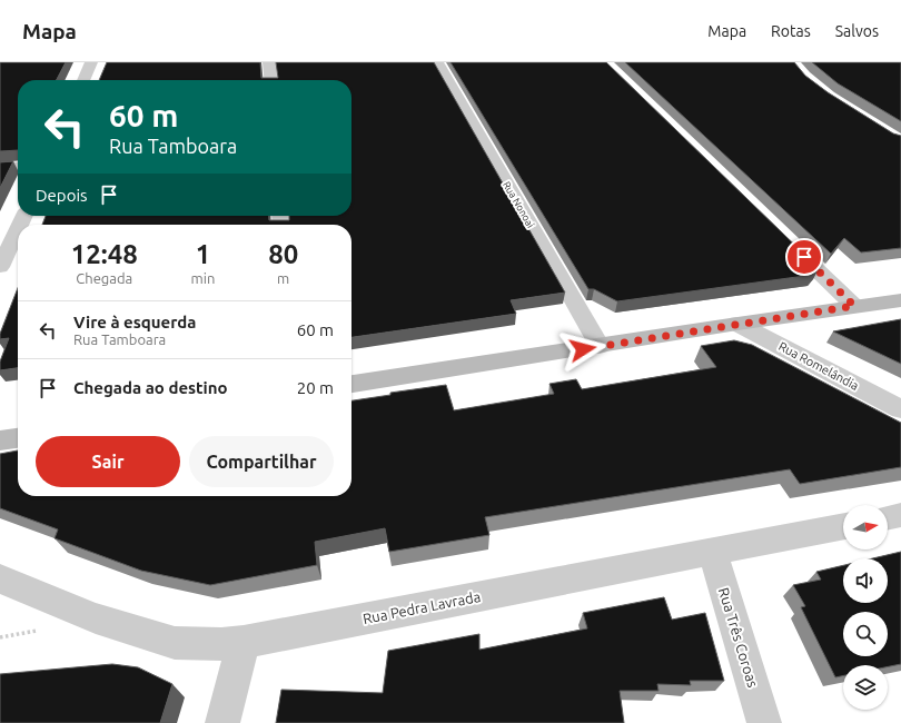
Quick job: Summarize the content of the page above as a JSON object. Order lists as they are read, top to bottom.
{
  "streets": {
    "street": [
      "Rua Nonoai",
      "Rua Romelândia",
      "Rua Pedra Lavrada",
      "Rua Três Coroas"
    ]
  },
  "crossings": [
    ["Rua Pedra Lavrada", "Rua Três Coroas"]
  ],
  "north": "right",
  "page": {
    "header": "Mapa",
    "nav": ["Mapa", "Rotas", "Salvos"],
    "turn": ["60 m", "Rua Tamboara"],
    "then": "Depois",
    "eta": [
      "12:48",
      "Chegada",
      "1",
      "min",
      "80",
      "m"
    ],
    "list": [
      {
        "name": "Vire à esquerda",
        "note": "Rua Tamboara",
        "value": "60 m"
      },
      {
        "name": "Chegada ao destino",
        "value": "20 m"
      }
    ],
    "buttons": ["Sair", "Compartilhar"]
  }
}
